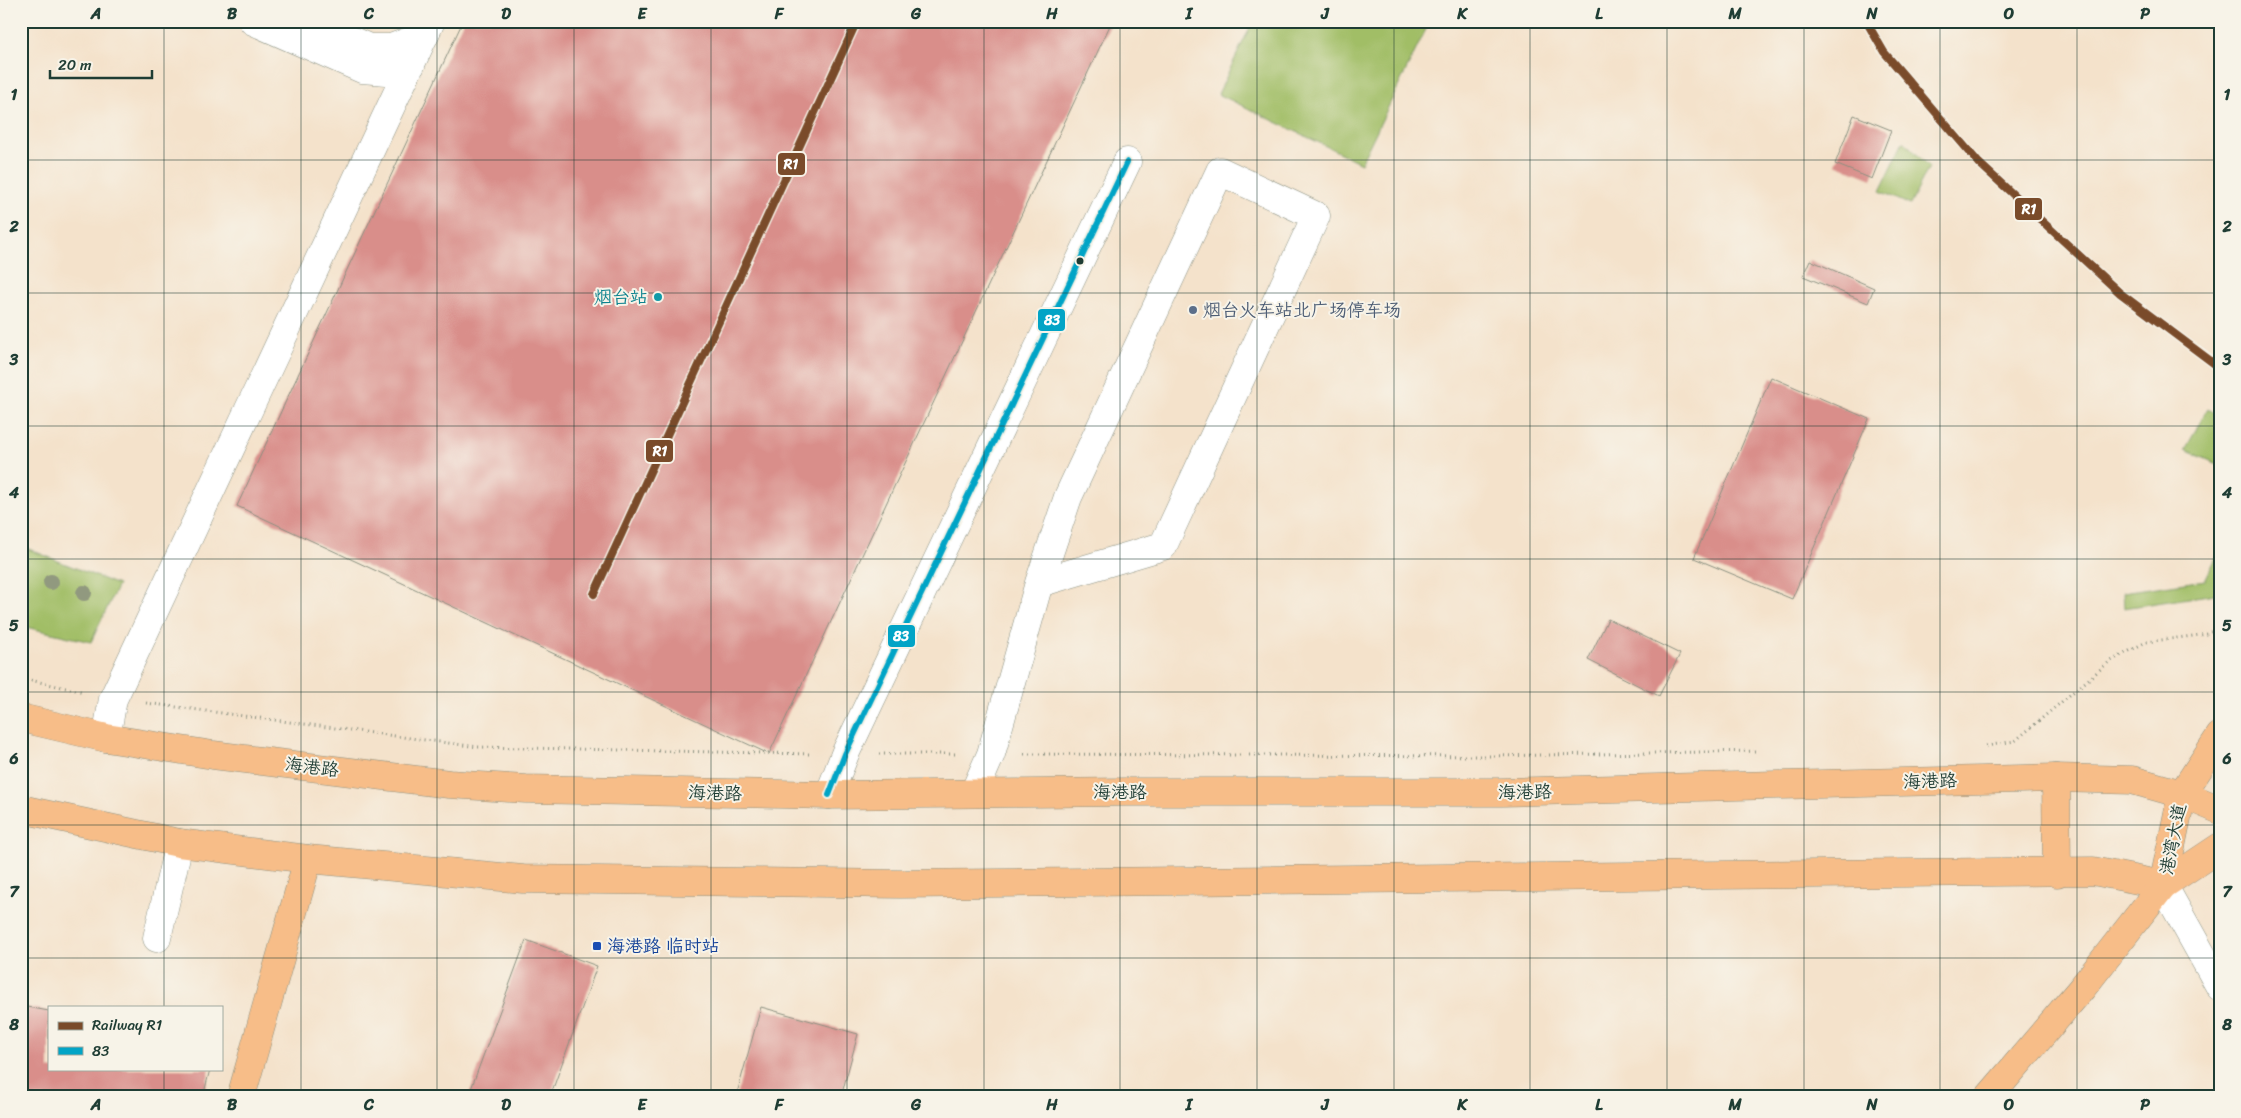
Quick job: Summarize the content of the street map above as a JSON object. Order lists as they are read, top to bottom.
{
  "streets": {
    "main road": ["海港路", "港湾大道"]
  },
  "crossings": [
    ["海港路", "港湾大道"]
  ],
  "places": {
    "other": ["烟台站", "烟台火车站北广场停车场"],
    "transit": ["海港路 临时站"]
  },
  "lines": ["rail line R1", "transit line 83"],
  "legend": ["Railway R1", "83"],
  "scale_bar": "20 m",
  "grid": {
    "columns": [
      "A",
      "B",
      "C",
      "D",
      "E",
      "F",
      "G",
      "H",
      "I",
      "J",
      "K",
      "L",
      "M",
      "N",
      "O",
      "P"
    ],
    "rows": [
      "1",
      "2",
      "3",
      "4",
      "5",
      "6",
      "7",
      "8"
    ]
  }
}
